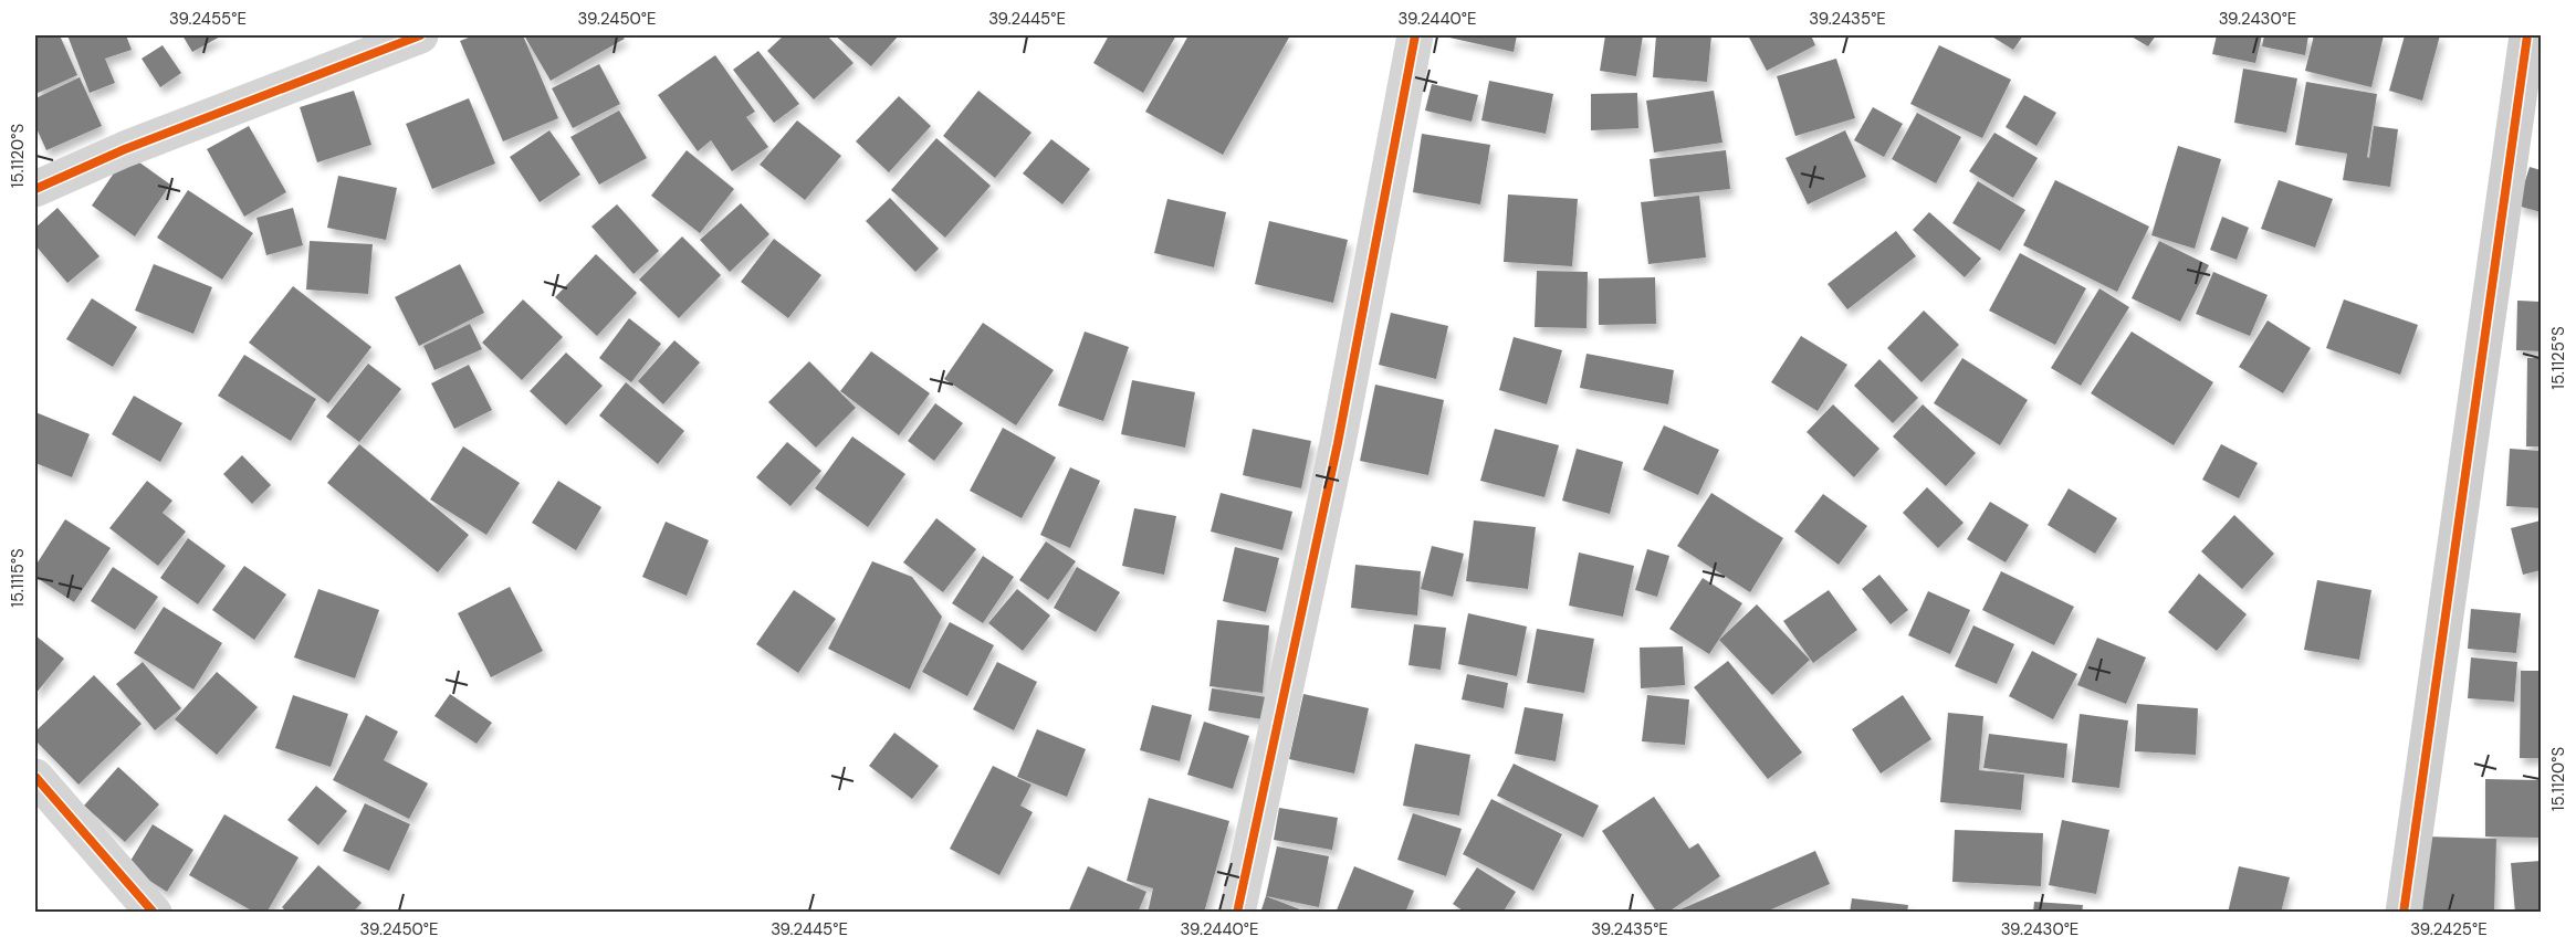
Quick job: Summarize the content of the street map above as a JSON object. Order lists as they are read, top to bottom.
{
  "coordinates": [
    "39.2455°E",
    "39.2450°E",
    "39.2445°E",
    "39.2440°E",
    "39.2435°E",
    "39.2430°E",
    "15.1120°S",
    "15.1125°S",
    "15.1115°S",
    "39.2425°E"
  ]
}
